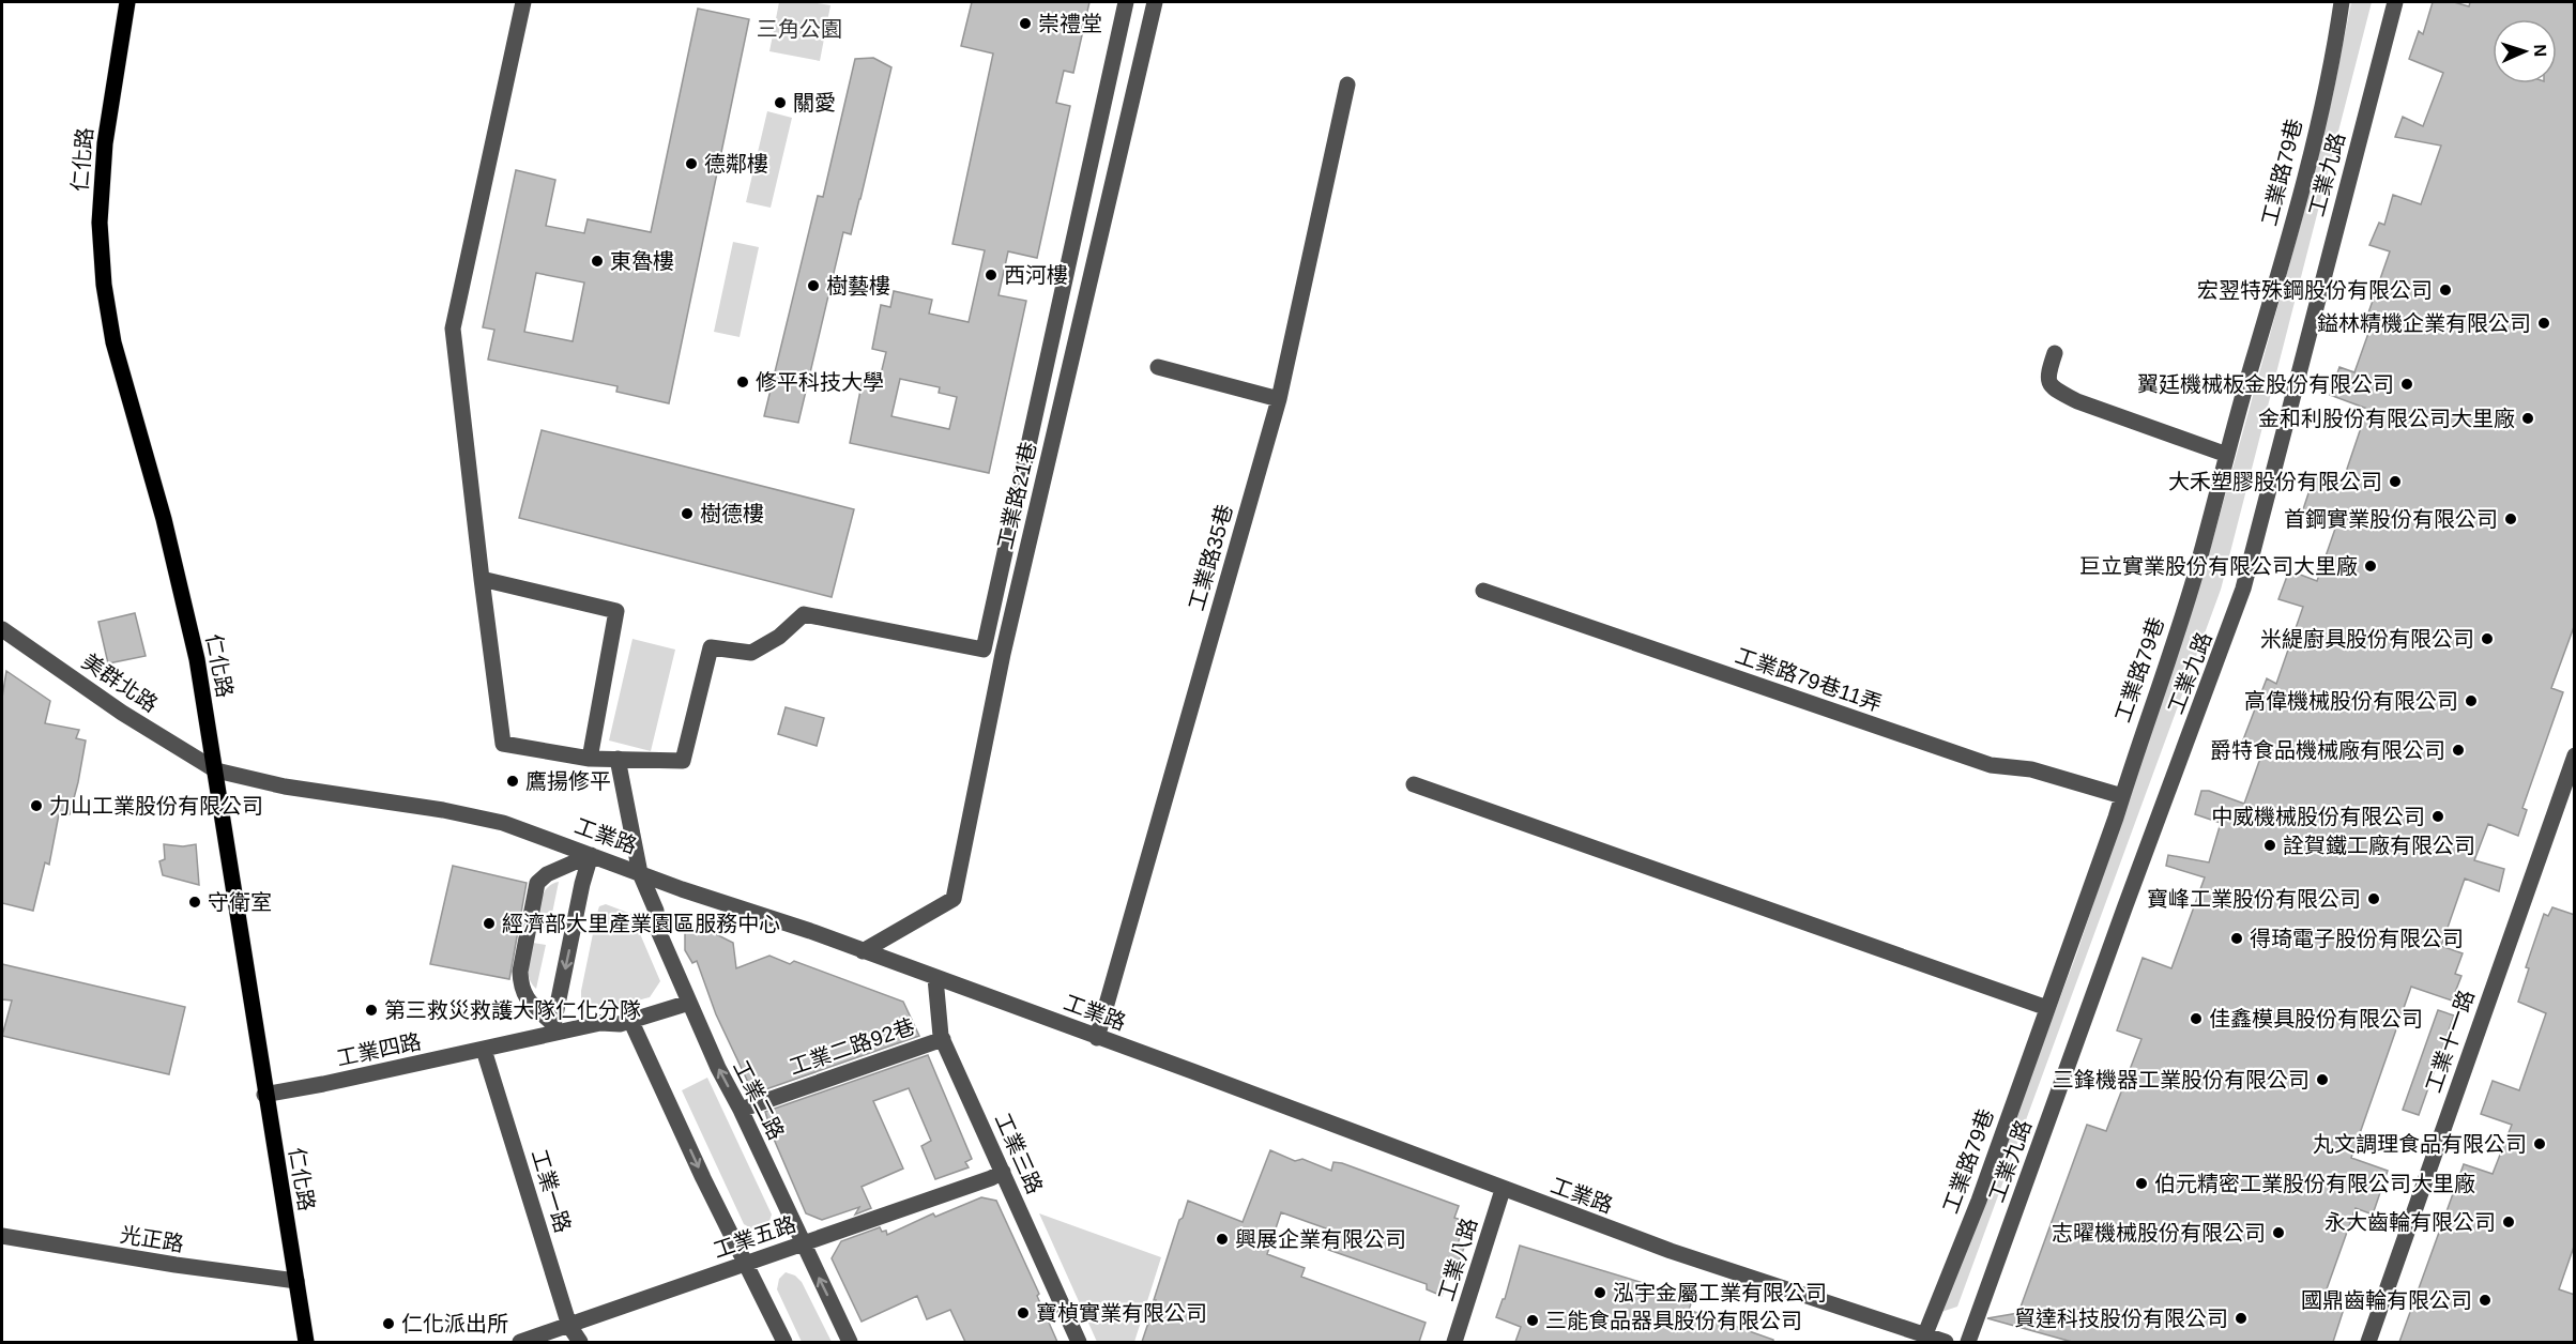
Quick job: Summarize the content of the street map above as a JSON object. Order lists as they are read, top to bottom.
{
  "streets": {
    "main road": ["仁化路"],
    "street": [
      "工業路79巷",
      "工業九路",
      "工業路21巷",
      "工業路35巷",
      "工業路79巷11弄",
      "美群北路",
      "工業路",
      "工業十一路",
      "工業二路92巷",
      "工業四路",
      "工業二路",
      "工業三路",
      "工業一路",
      "工業五路",
      "光正路",
      "工業八路"
    ]
  },
  "crossings": [
    ["仁化路", "美群北路"],
    ["仁化路", "工業路"],
    ["仁化路", "工業四路"],
    ["仁化路", "光正路"],
    ["工業路79巷", "工業路79巷11弄"],
    ["工業路79巷", "工業路"],
    ["工業路21巷", "工業路"],
    ["工業路35巷", "工業路"],
    ["美群北路", "工業路"],
    ["工業路", "工業二路"],
    ["工業路", "工業三路"],
    ["工業路", "工業八路"],
    ["工業二路92巷", "工業二路"],
    ["工業二路92巷", "工業三路"],
    ["工業四路", "工業二路"],
    ["工業四路", "工業一路"],
    ["工業二路", "工業五路"],
    ["工業三路", "工業五路"],
    ["工業一路", "工業五路"]
  ],
  "parks": ["三角公園"],
  "places": [
    "崇禮堂",
    "關愛",
    "德鄰樓",
    "東魯樓",
    "西河樓",
    "樹藝樓",
    "宏翌特殊鋼股份有限公司",
    "鎰林精機企業有限公司",
    "修平科技大學",
    "翼廷機械板金股份有限公司",
    "金和利股份有限公司大里廠",
    "大禾塑膠股份有限公司",
    "樹德樓",
    "首鋼實業股份有限公司",
    "巨立實業股份有限公司大里廠",
    "米緹廚具股份有限公司",
    "高偉機械股份有限公司",
    "爵特食品機械廠有限公司",
    "鷹揚修平",
    "力山工業股份有限公司",
    "中威機械股份有限公司",
    "詮賀鐵工廠有限公司",
    "寶峰工業股份有限公司",
    "守衛室",
    "經濟部大里產業園區服務中心",
    "得琦電子股份有限公司",
    "第三救災救護大隊仁化分隊",
    "佳鑫模具股份有限公司",
    "三鋒機器工業股份有限公司",
    "丸文調理食品有限公司",
    "伯元精密工業股份有限公司大里廠",
    "永大齒輪有限公司",
    "志曜機械股份有限公司",
    "興展企業有限公司",
    "泓宇金屬工業有限公司",
    "國鼎齒輪有限公司",
    "寶楨實業有限公司",
    "貿達科技股份有限公司",
    "三能食品器具股份有限公司",
    "仁化派出所"
  ],
  "north": "right"
}
